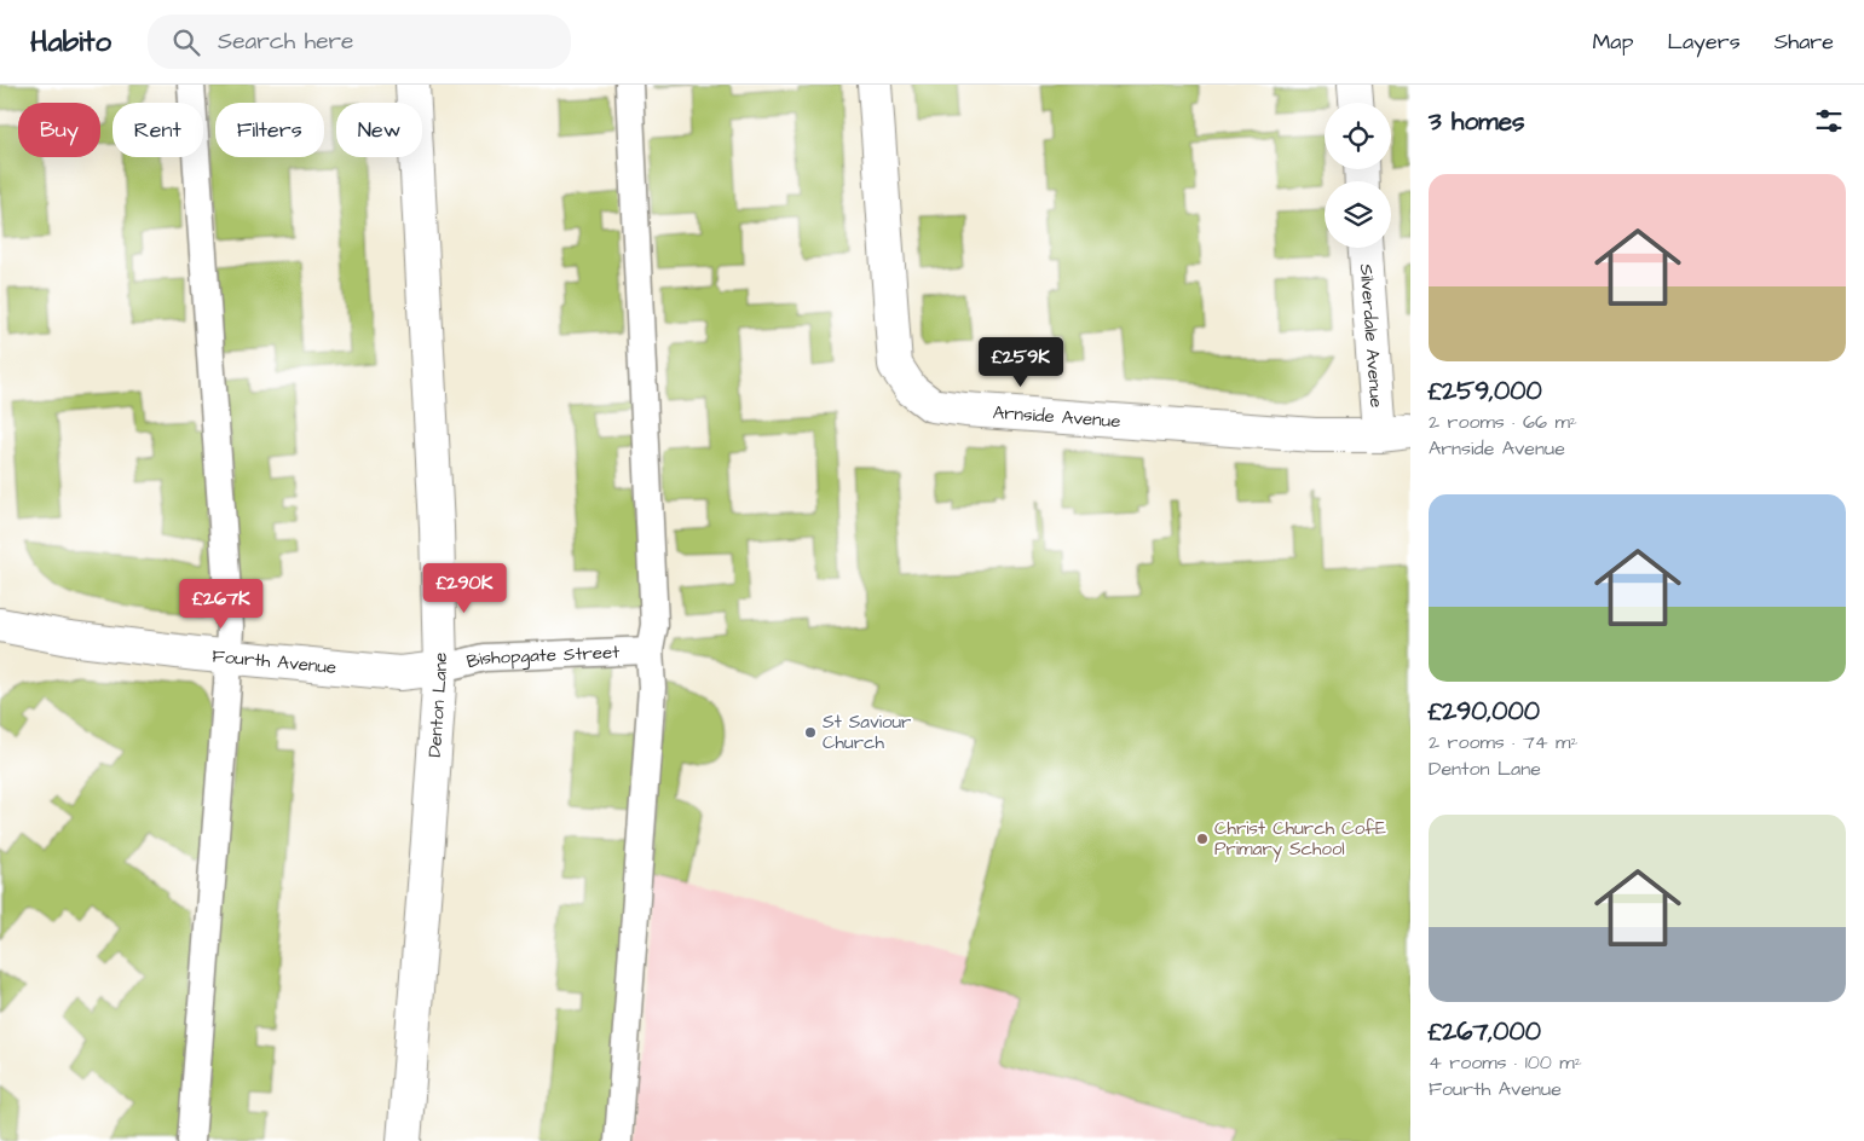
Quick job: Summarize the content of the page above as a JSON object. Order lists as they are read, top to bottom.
{
  "streets": {
    "street": [
      "Silverdale Avenue",
      "Arnside Avenue",
      "Fourth Avenue",
      "Denton Lane"
    ],
    "lane": ["Bishopgate Street"]
  },
  "crossings": [
    ["Silverdale Avenue", "Arnside Avenue"],
    ["Bishopgate Street", "Fourth Avenue"],
    ["Bishopgate Street", "Denton Lane"],
    ["Fourth Avenue", "Denton Lane"]
  ],
  "places": ["St Saviour Church", "Christ Church CofE Primary School"],
  "page": {
    "header": "Habito",
    "search": "Search here",
    "nav": ["Map", "Layers", "Share"],
    "heading": "3 homes",
    "chip": [
      "Buy",
      "Rent",
      "Filters",
      "New"
    ],
    "list": [
      {
        "name": "£259,000",
        "note": "2 rooms · 66 m² · Arnside Avenue"
      },
      {
        "name": "£290,000",
        "note": "2 rooms · 74 m² · Denton Lane"
      },
      {
        "name": "£267,000",
        "note": "4 rooms · 100 m² · Fourth Avenue"
      }
    ],
    "price": ["£259K", "£290K", "£267K"]
  }
}
